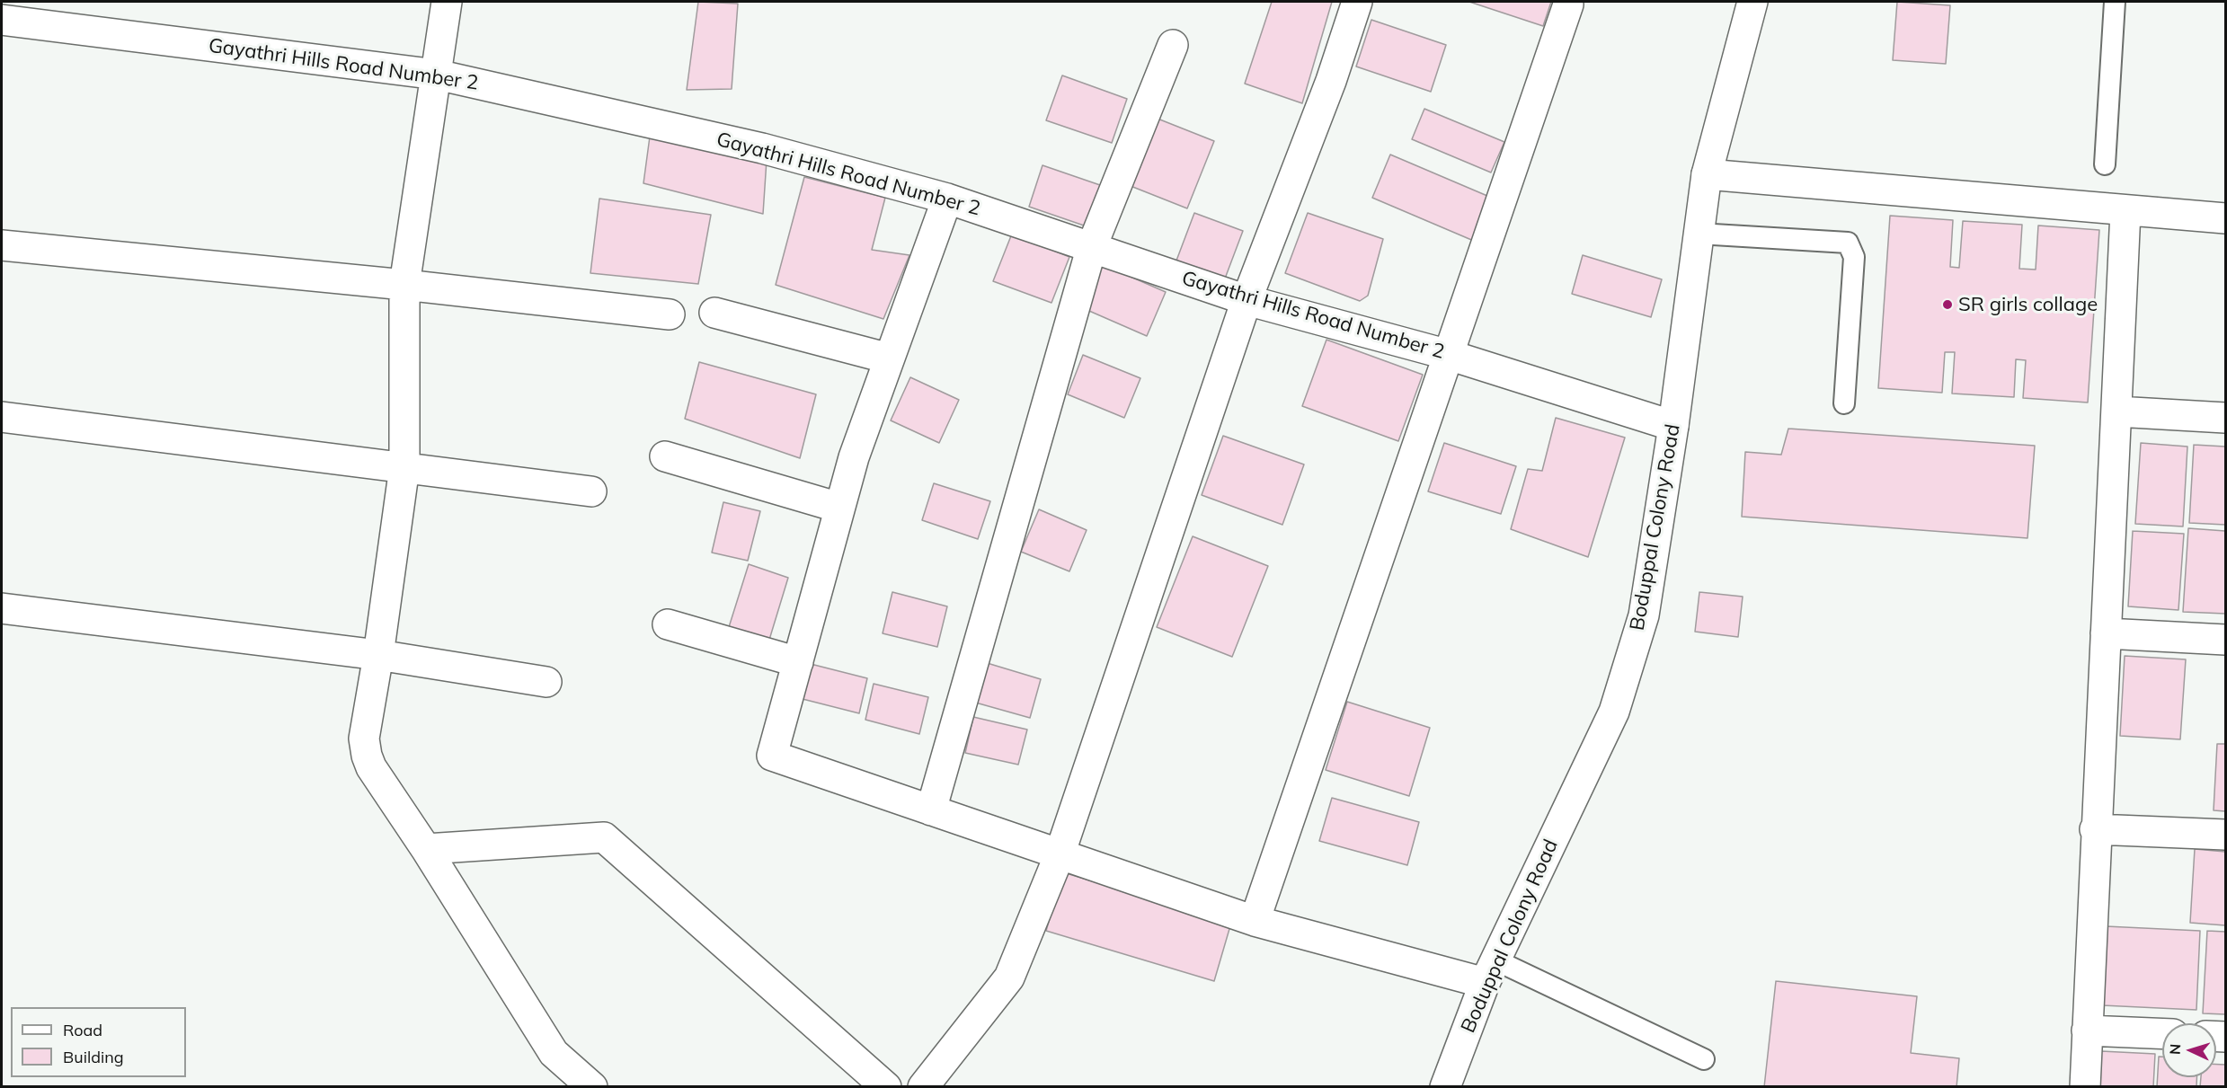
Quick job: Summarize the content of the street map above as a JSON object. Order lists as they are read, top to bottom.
{
  "streets": {
    "street": ["Gayathri Hills Road Number 2", "Boduppal Colony Road"]
  },
  "crossings": [
    ["Gayathri Hills Road Number 2", "Boduppal Colony Road"]
  ],
  "places": ["SR girls collage"],
  "legend": ["Road", "Building"],
  "north": "left"
}
